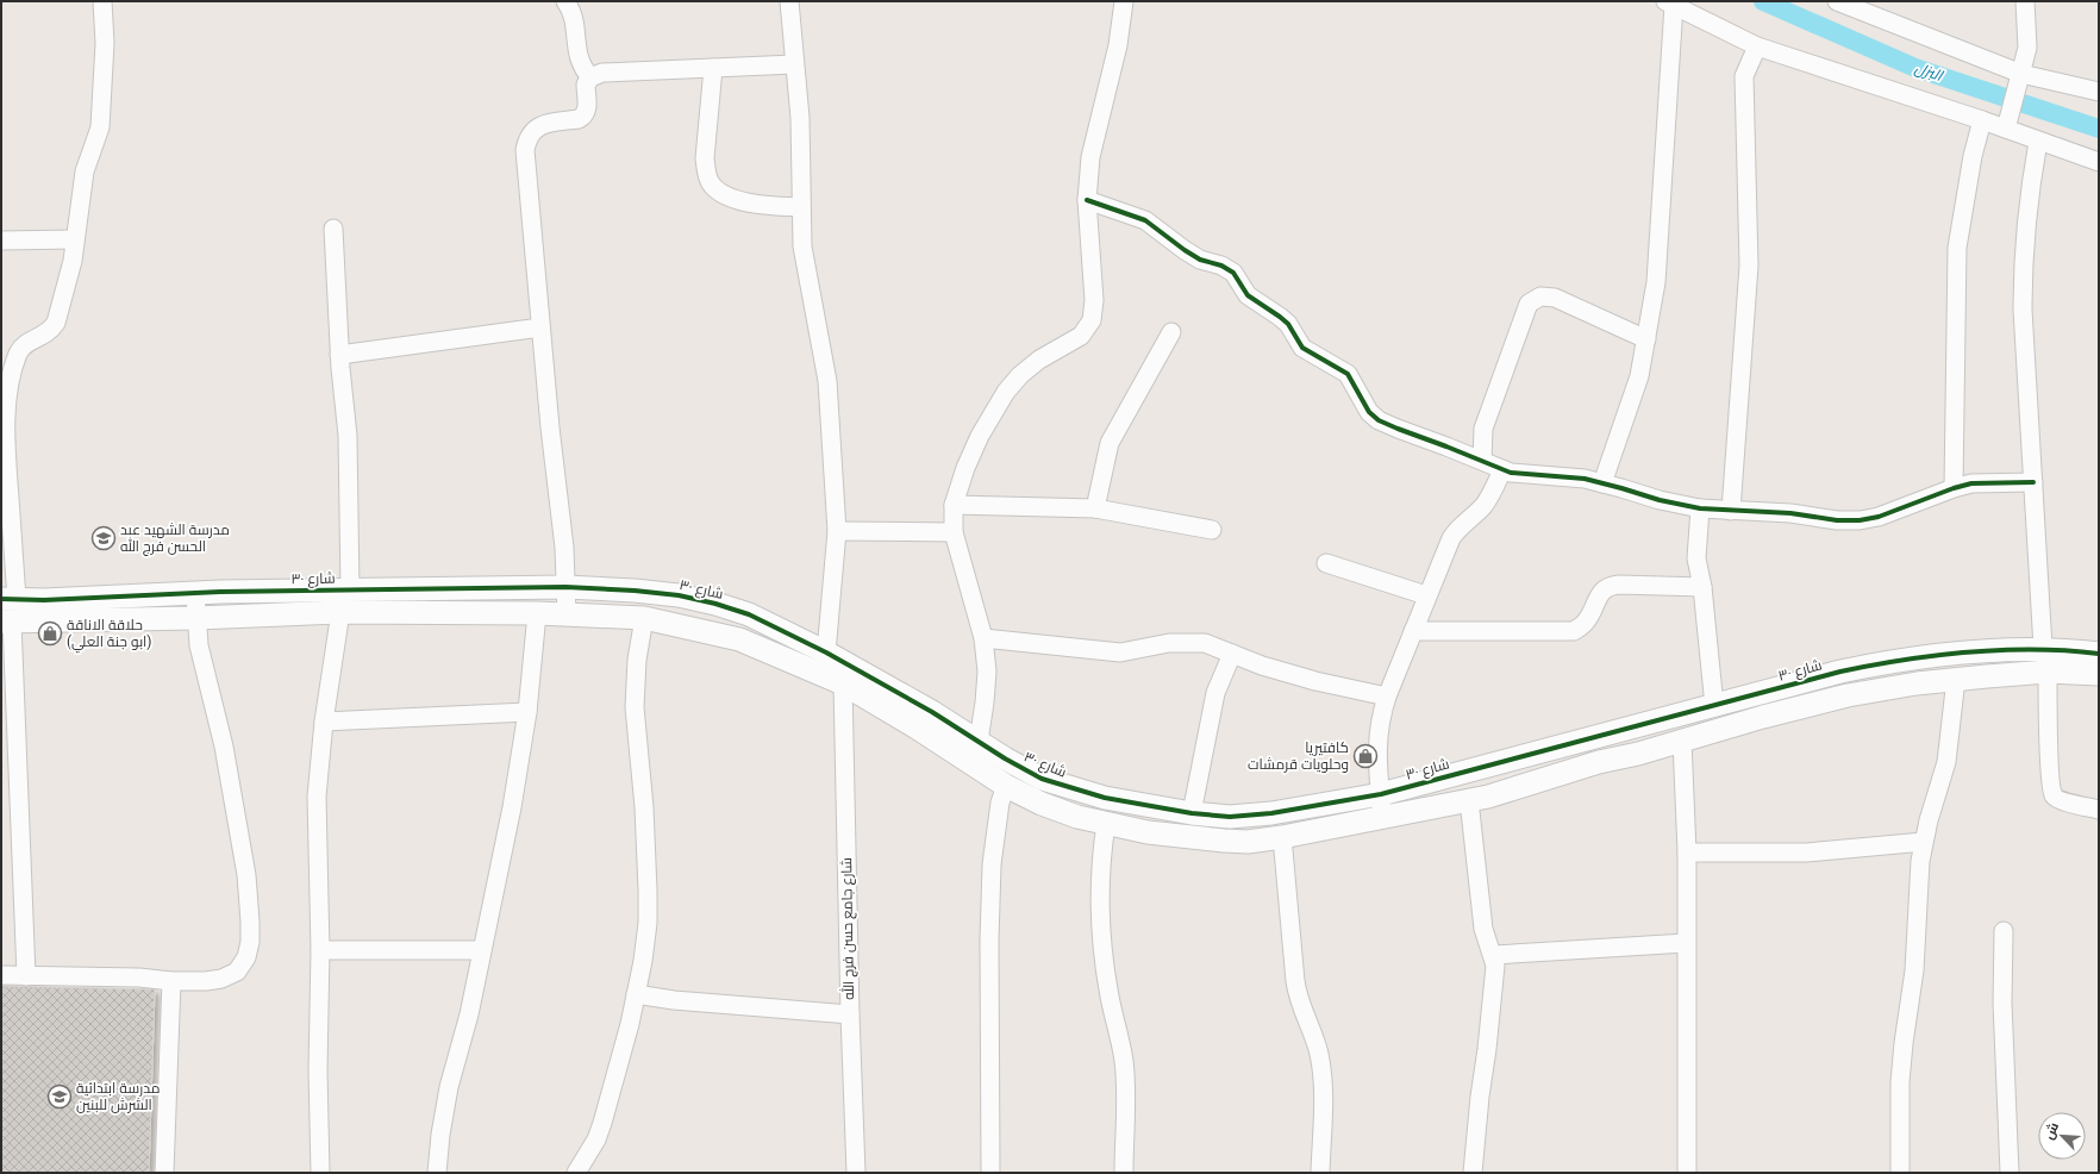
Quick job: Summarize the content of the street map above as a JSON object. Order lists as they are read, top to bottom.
{
  "streets": {
    "street": ["شارع ٣٠", "شارع جامع حسن فرج الله"]
  },
  "water": ["البزل"],
  "places": {
    "school or university": ["مدرسة الشهيد عبد الحسن فرج الله", "مدرسة ابتدائية الشرش للبنين"],
    "shop": ["حلاقة الاناقة (ابو جنة العلي)", "كافتيريا وحلويات قرمشات"]
  },
  "north": "top left"
}
